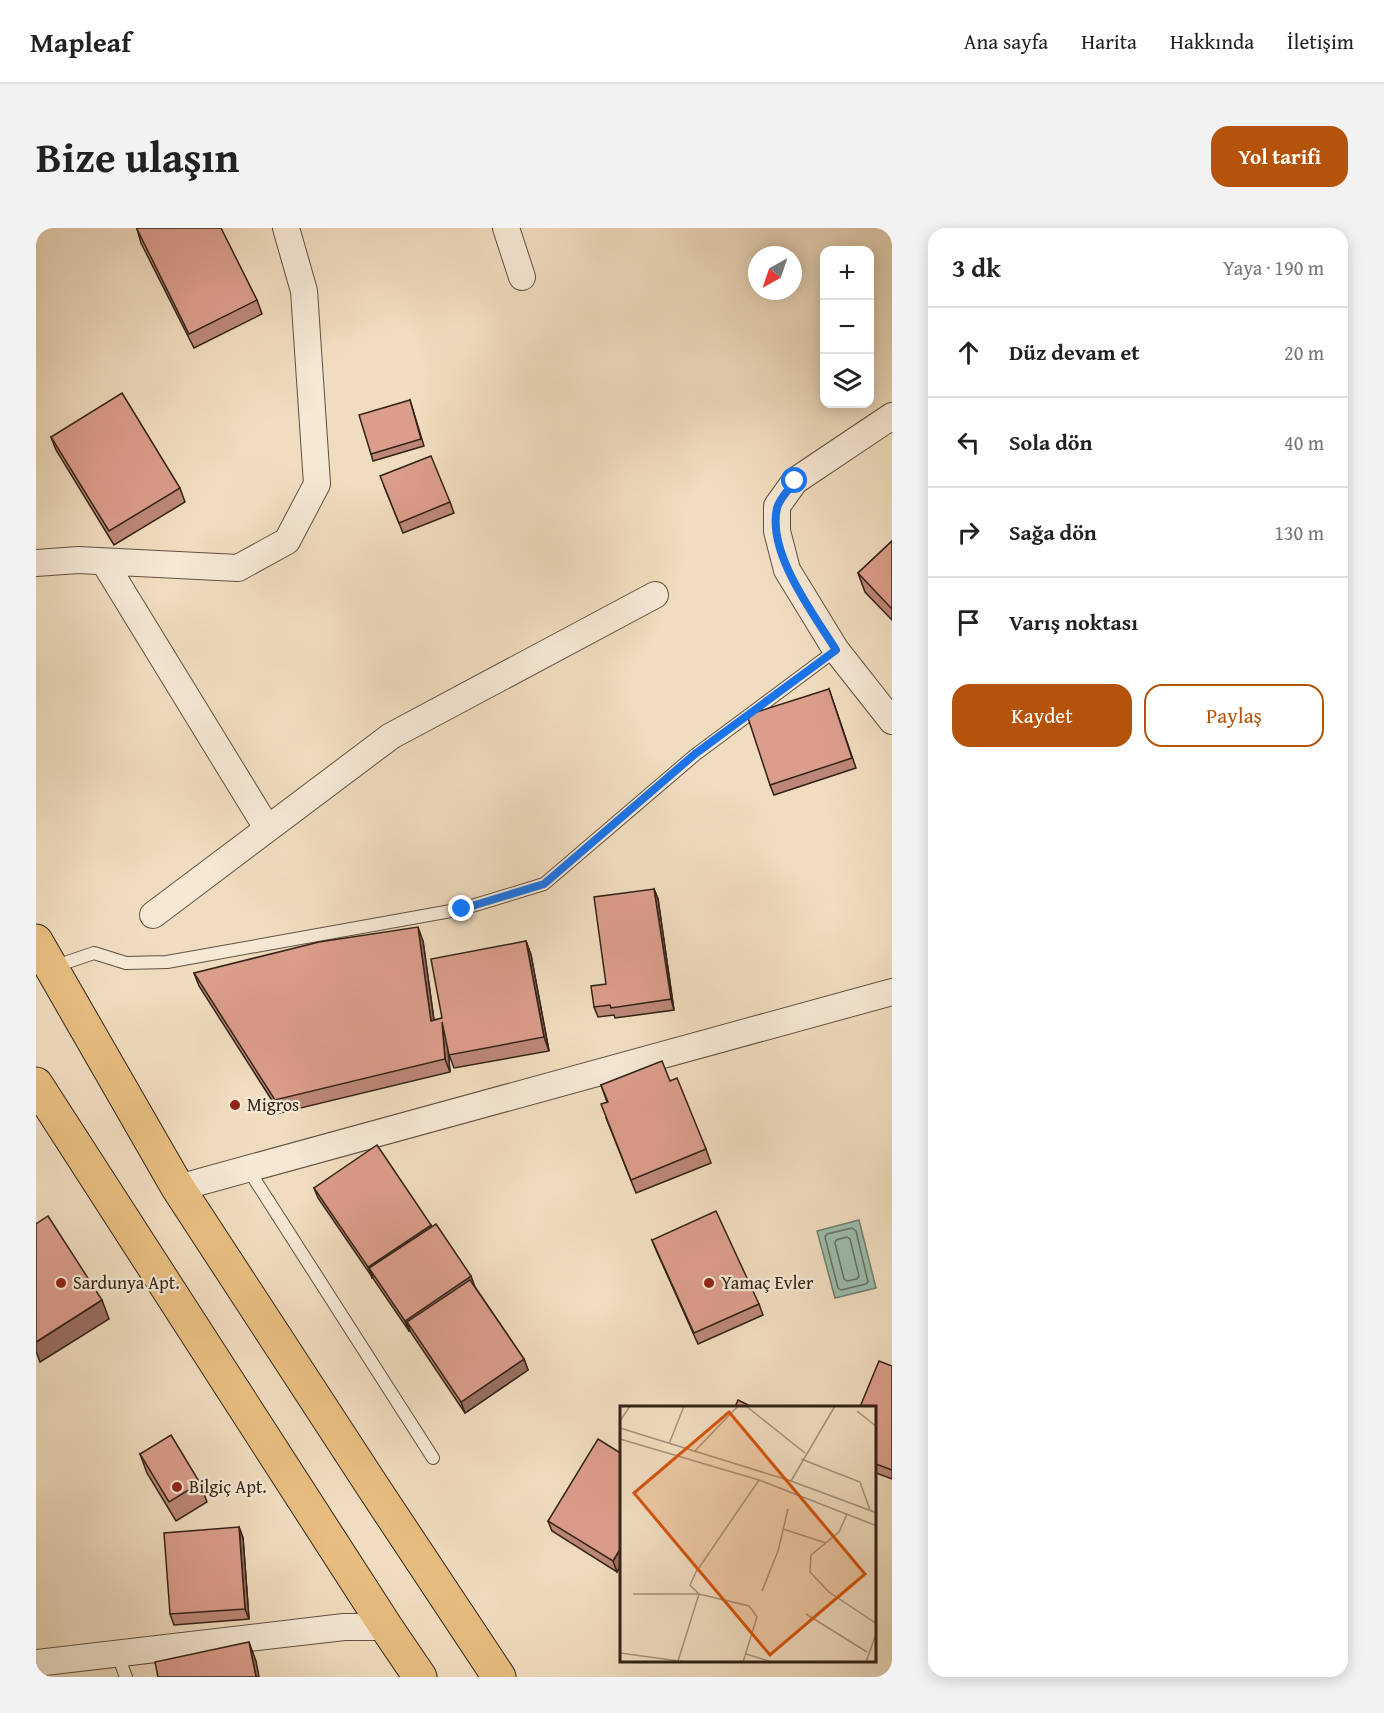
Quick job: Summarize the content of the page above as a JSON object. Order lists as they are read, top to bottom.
{
  "places": [
    "Migros",
    "Sardunya Apt.",
    "Yamaç Evler",
    "Bilgiç Apt."
  ],
  "north": "bottom left",
  "page": {
    "header": "Mapleaf",
    "nav": [
      "Ana sayfa",
      "Harita",
      "Hakkında",
      "İletişim"
    ],
    "title": "Bize ulaşın",
    "buttons": [
      "Yol tarifi",
      ["Kaydet", "Paylaş"]
    ],
    "heading": ["3 dk", "Yaya · 190 m"],
    "map_buttons": ["+", "−"],
    "list": [
      ["Düz devam et", "20 m"],
      ["Sola dön", "40 m"],
      ["Sağa dön", "130 m"],
      "Varış noktası"
    ]
  }
}
